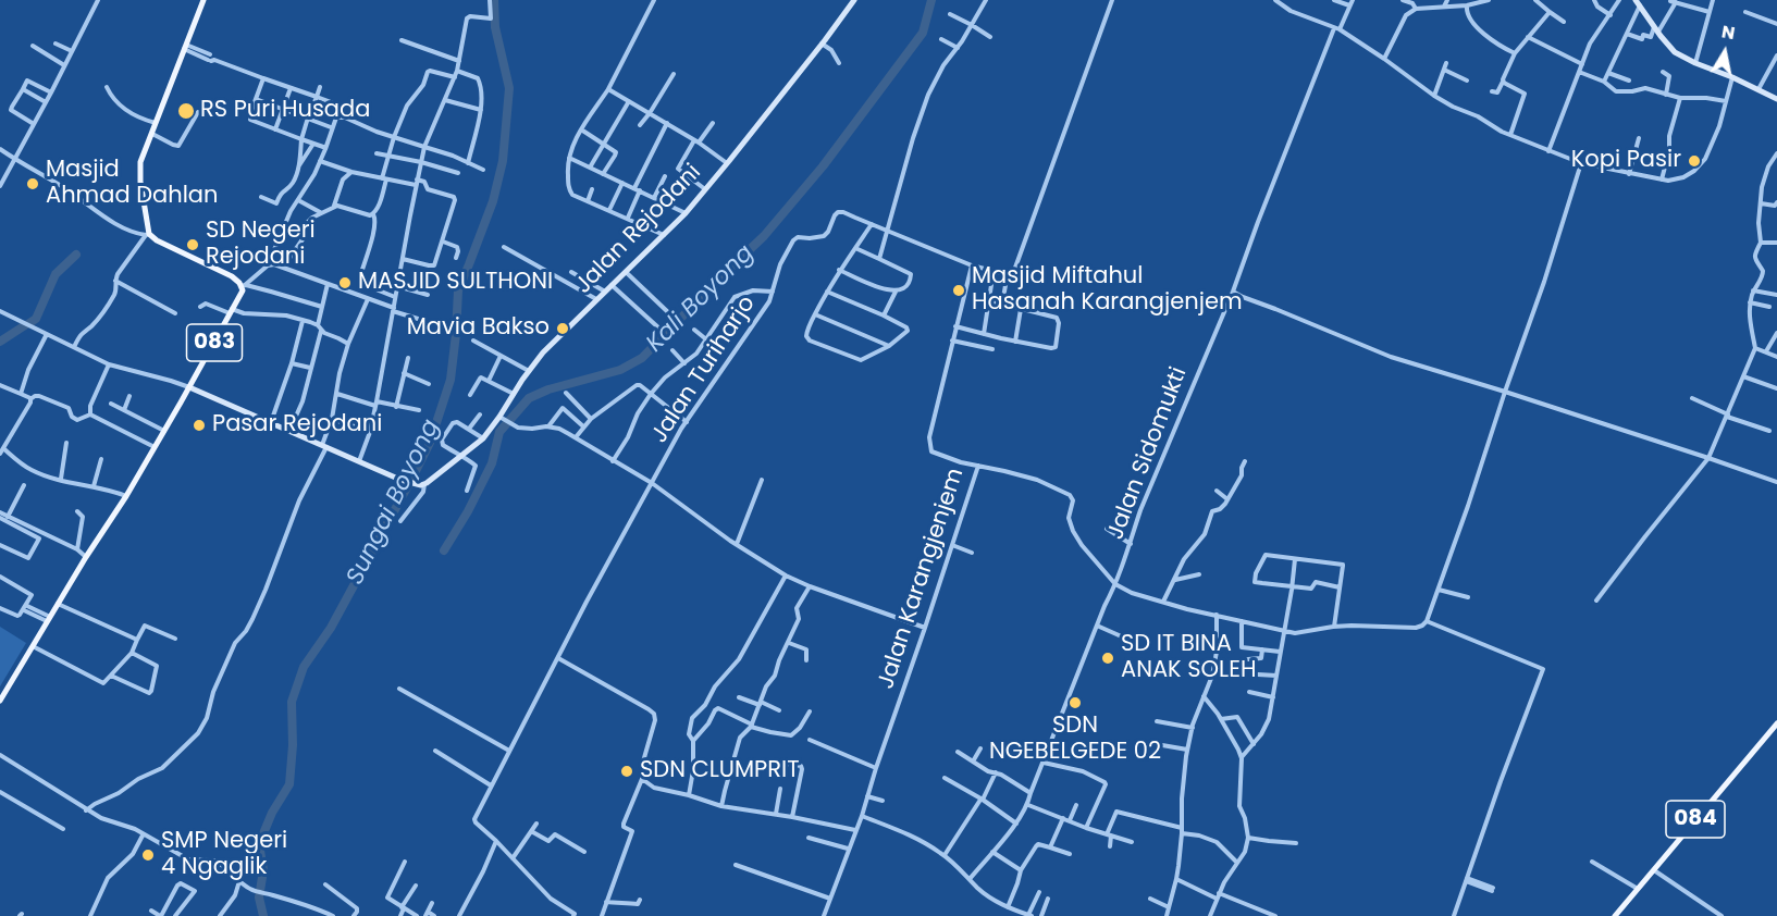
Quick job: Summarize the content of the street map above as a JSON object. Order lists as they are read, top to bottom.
{
  "streets": {
    "main road": ["Jalan Rejodani", "083", "084"],
    "street": ["Jalan Turiharjo", "Jalan Sidomukti", "Jalan Karangjenjem"]
  },
  "crossings": [
    ["Jalan Turiharjo", "Jalan Karangjenjem"]
  ],
  "water": ["Kali Boyong", "Sungai Boyong"],
  "places": [
    "RS Puri Husada",
    "Kopi Pasir",
    "Masjid Ahmad Dahlan",
    "SD Negeri Rejodani",
    "MASJID SULTHONI",
    "Masjid Miftahul Hasanah Karangjenjem",
    "Mavia Bakso",
    "Pasar Rejodani",
    "SD IT BINA ANAK SOLEH",
    "SDN NGEBELGEDE 02",
    "SDN CLUMPRIT",
    "SMP Negeri 4 Ngaglik"
  ],
  "north": "top"
}
